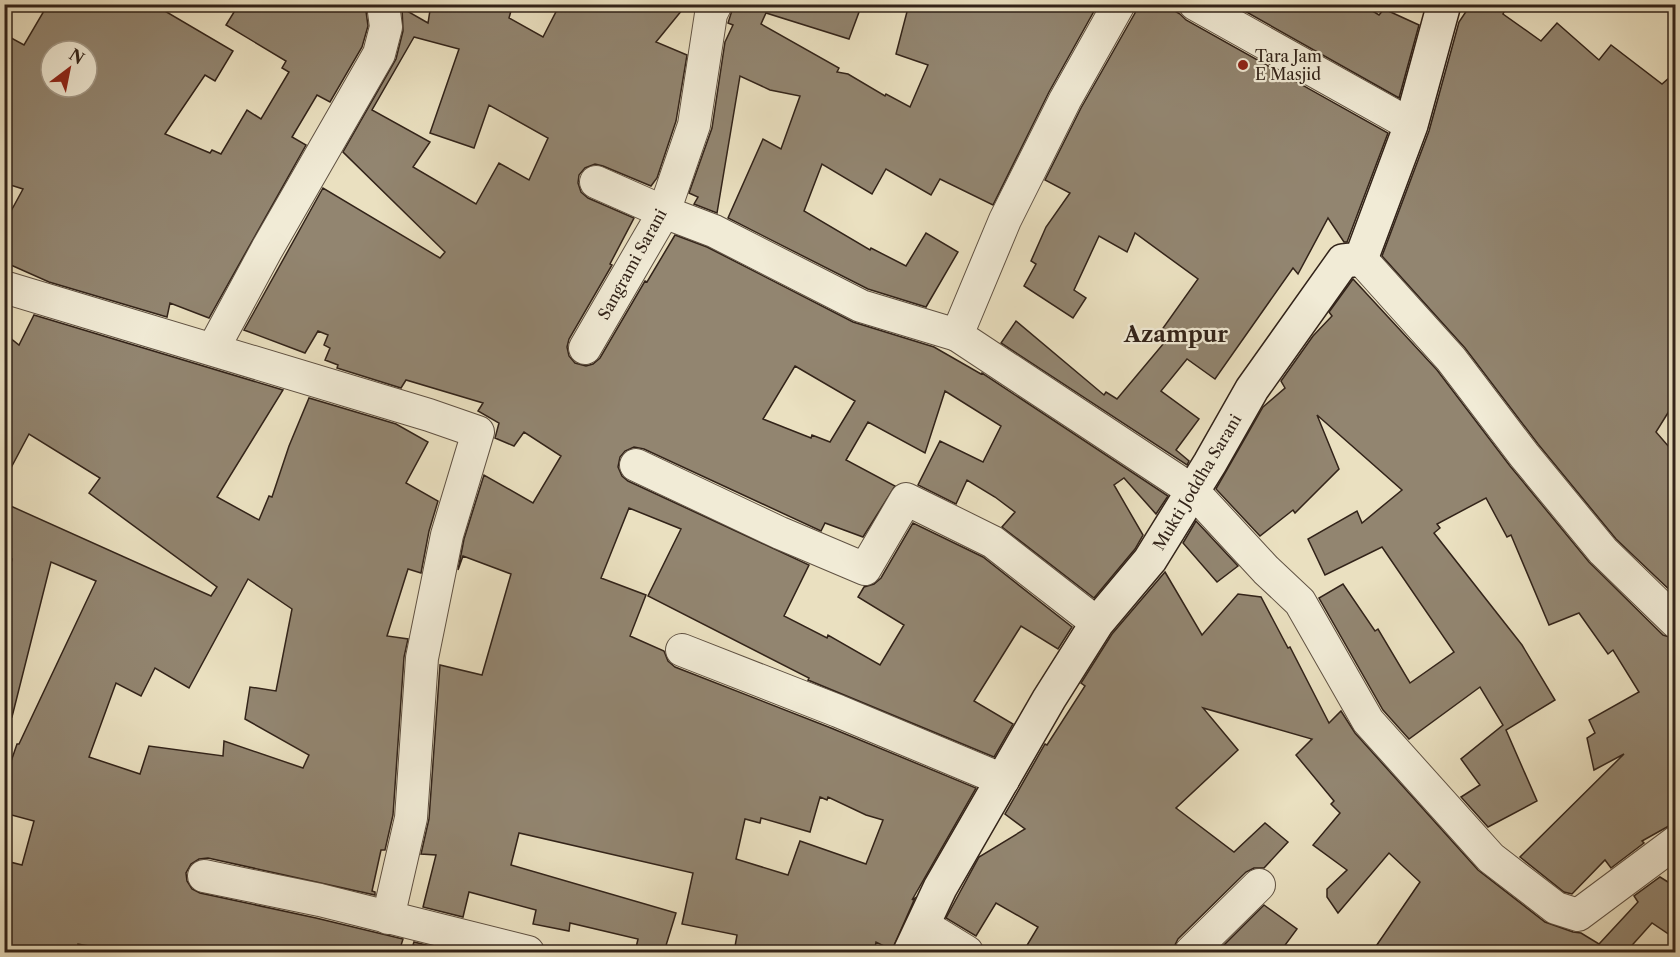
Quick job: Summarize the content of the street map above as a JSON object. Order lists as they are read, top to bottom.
{
  "streets": {
    "street": ["Sangrami Sarani", "Mukti Joddha Sarani"]
  },
  "districts": ["Azampur"],
  "places": ["Tara Jam E Masjid"],
  "north": "top right"
}
